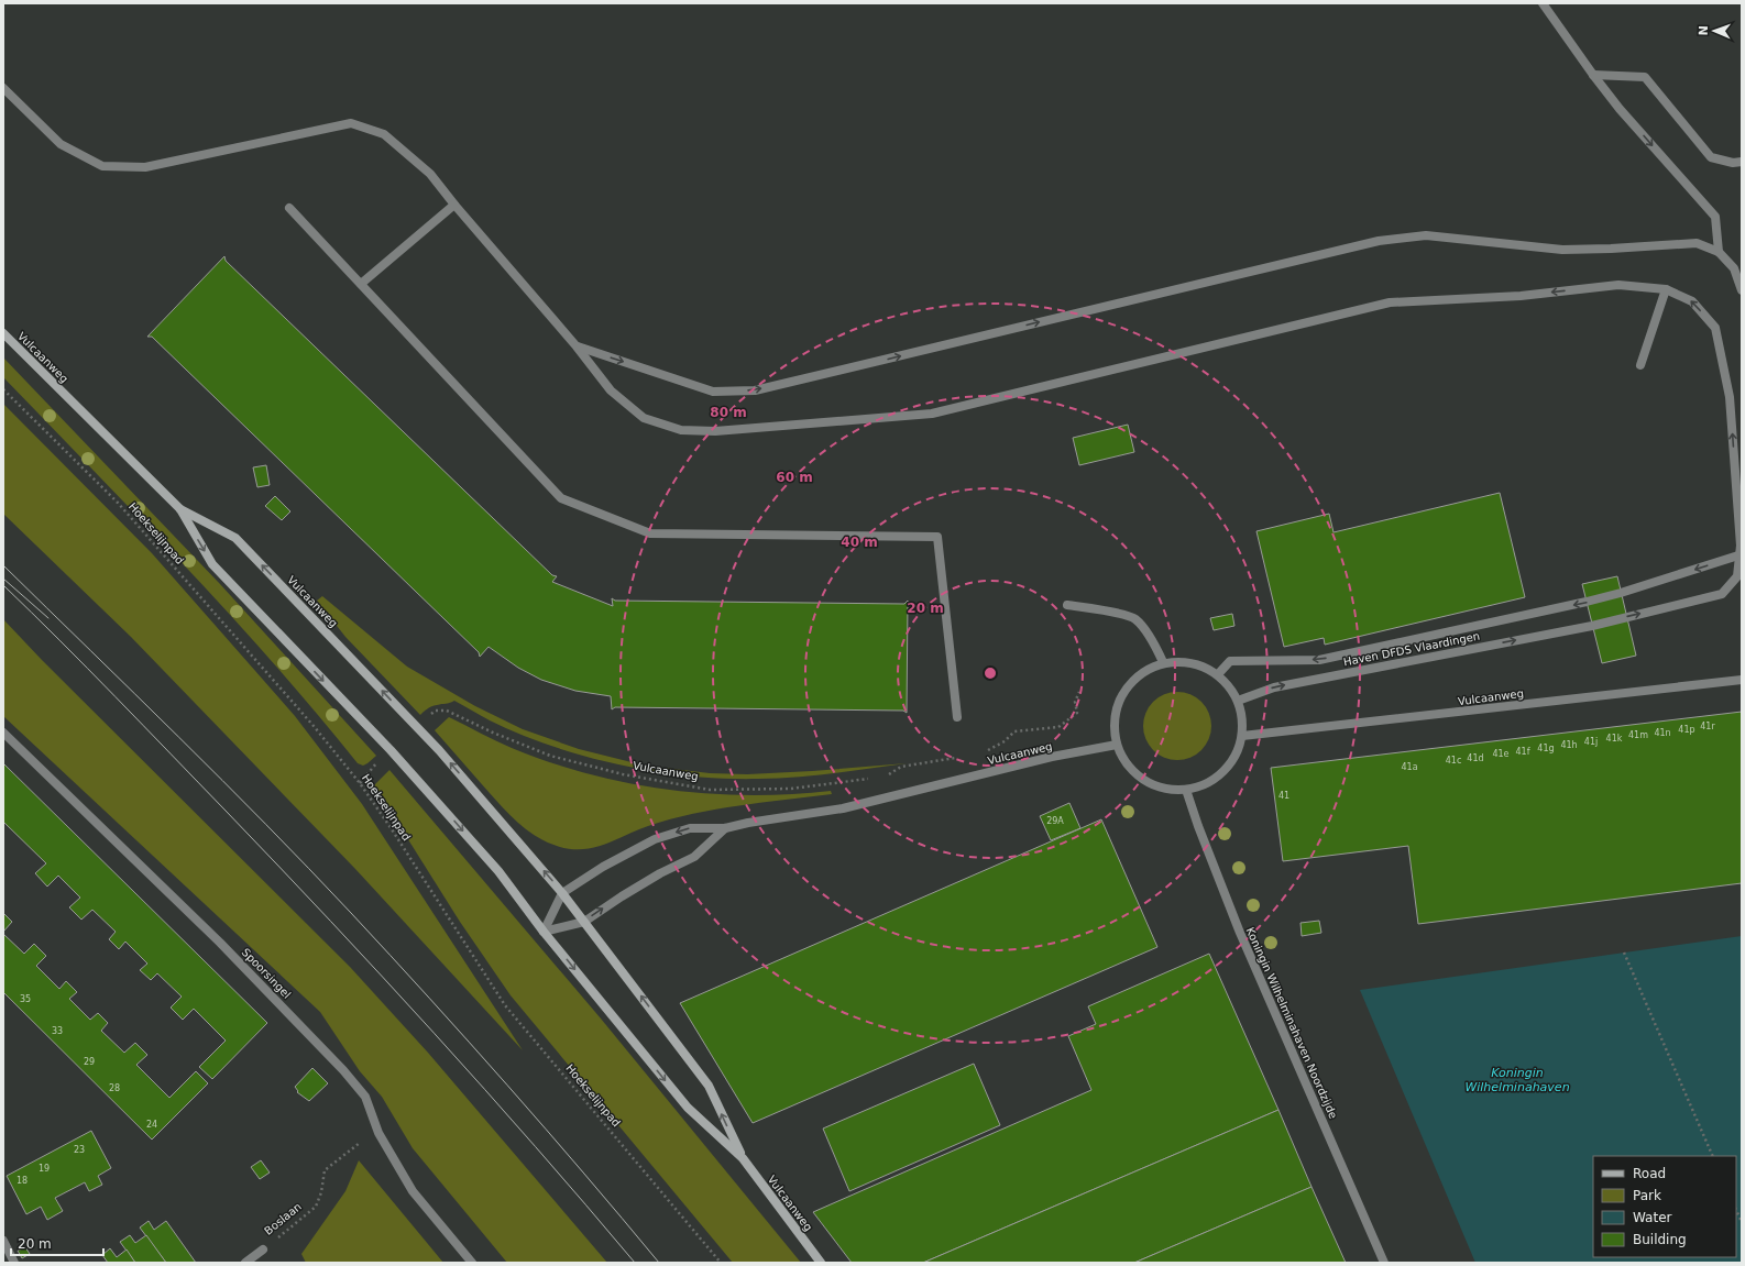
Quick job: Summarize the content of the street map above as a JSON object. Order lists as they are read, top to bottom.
{
  "streets": {
    "main road": ["Vulcaanweg"],
    "street": [
      "Haven DFDS Vlaardingen",
      "Spoorsingel",
      "Koningin Wilhelminahaven Noordzijde",
      "Boslaan"
    ],
    "path": ["Hoekselijnpad"]
  },
  "crossings": [
    ["Vulcaanweg", "Haven DFDS Vlaardingen"],
    ["Vulcaanweg", "Koningin Wilhelminahaven Noordzijde"],
    ["Haven DFDS Vlaardingen", "Koningin Wilhelminahaven Noordzijde"],
    ["Spoorsingel", "Boslaan"]
  ],
  "water": ["Koningin Wilhelminahaven"],
  "house_numbers": [
    "41r",
    "41p",
    "41n",
    "41m",
    "41k",
    "41j",
    "41h",
    "41g",
    "41f",
    "41e",
    "41d",
    "41c",
    "41a",
    "41",
    "29A",
    "35",
    "33",
    "29",
    "28",
    "24",
    "23",
    "19",
    "18"
  ],
  "legend": [
    "Road",
    "Park",
    "Water",
    "Building"
  ],
  "scale_bar": "20 m",
  "north": "left",
  "rings": [
    "80 m",
    "60 m",
    "40 m",
    "20 m"
  ]
}
